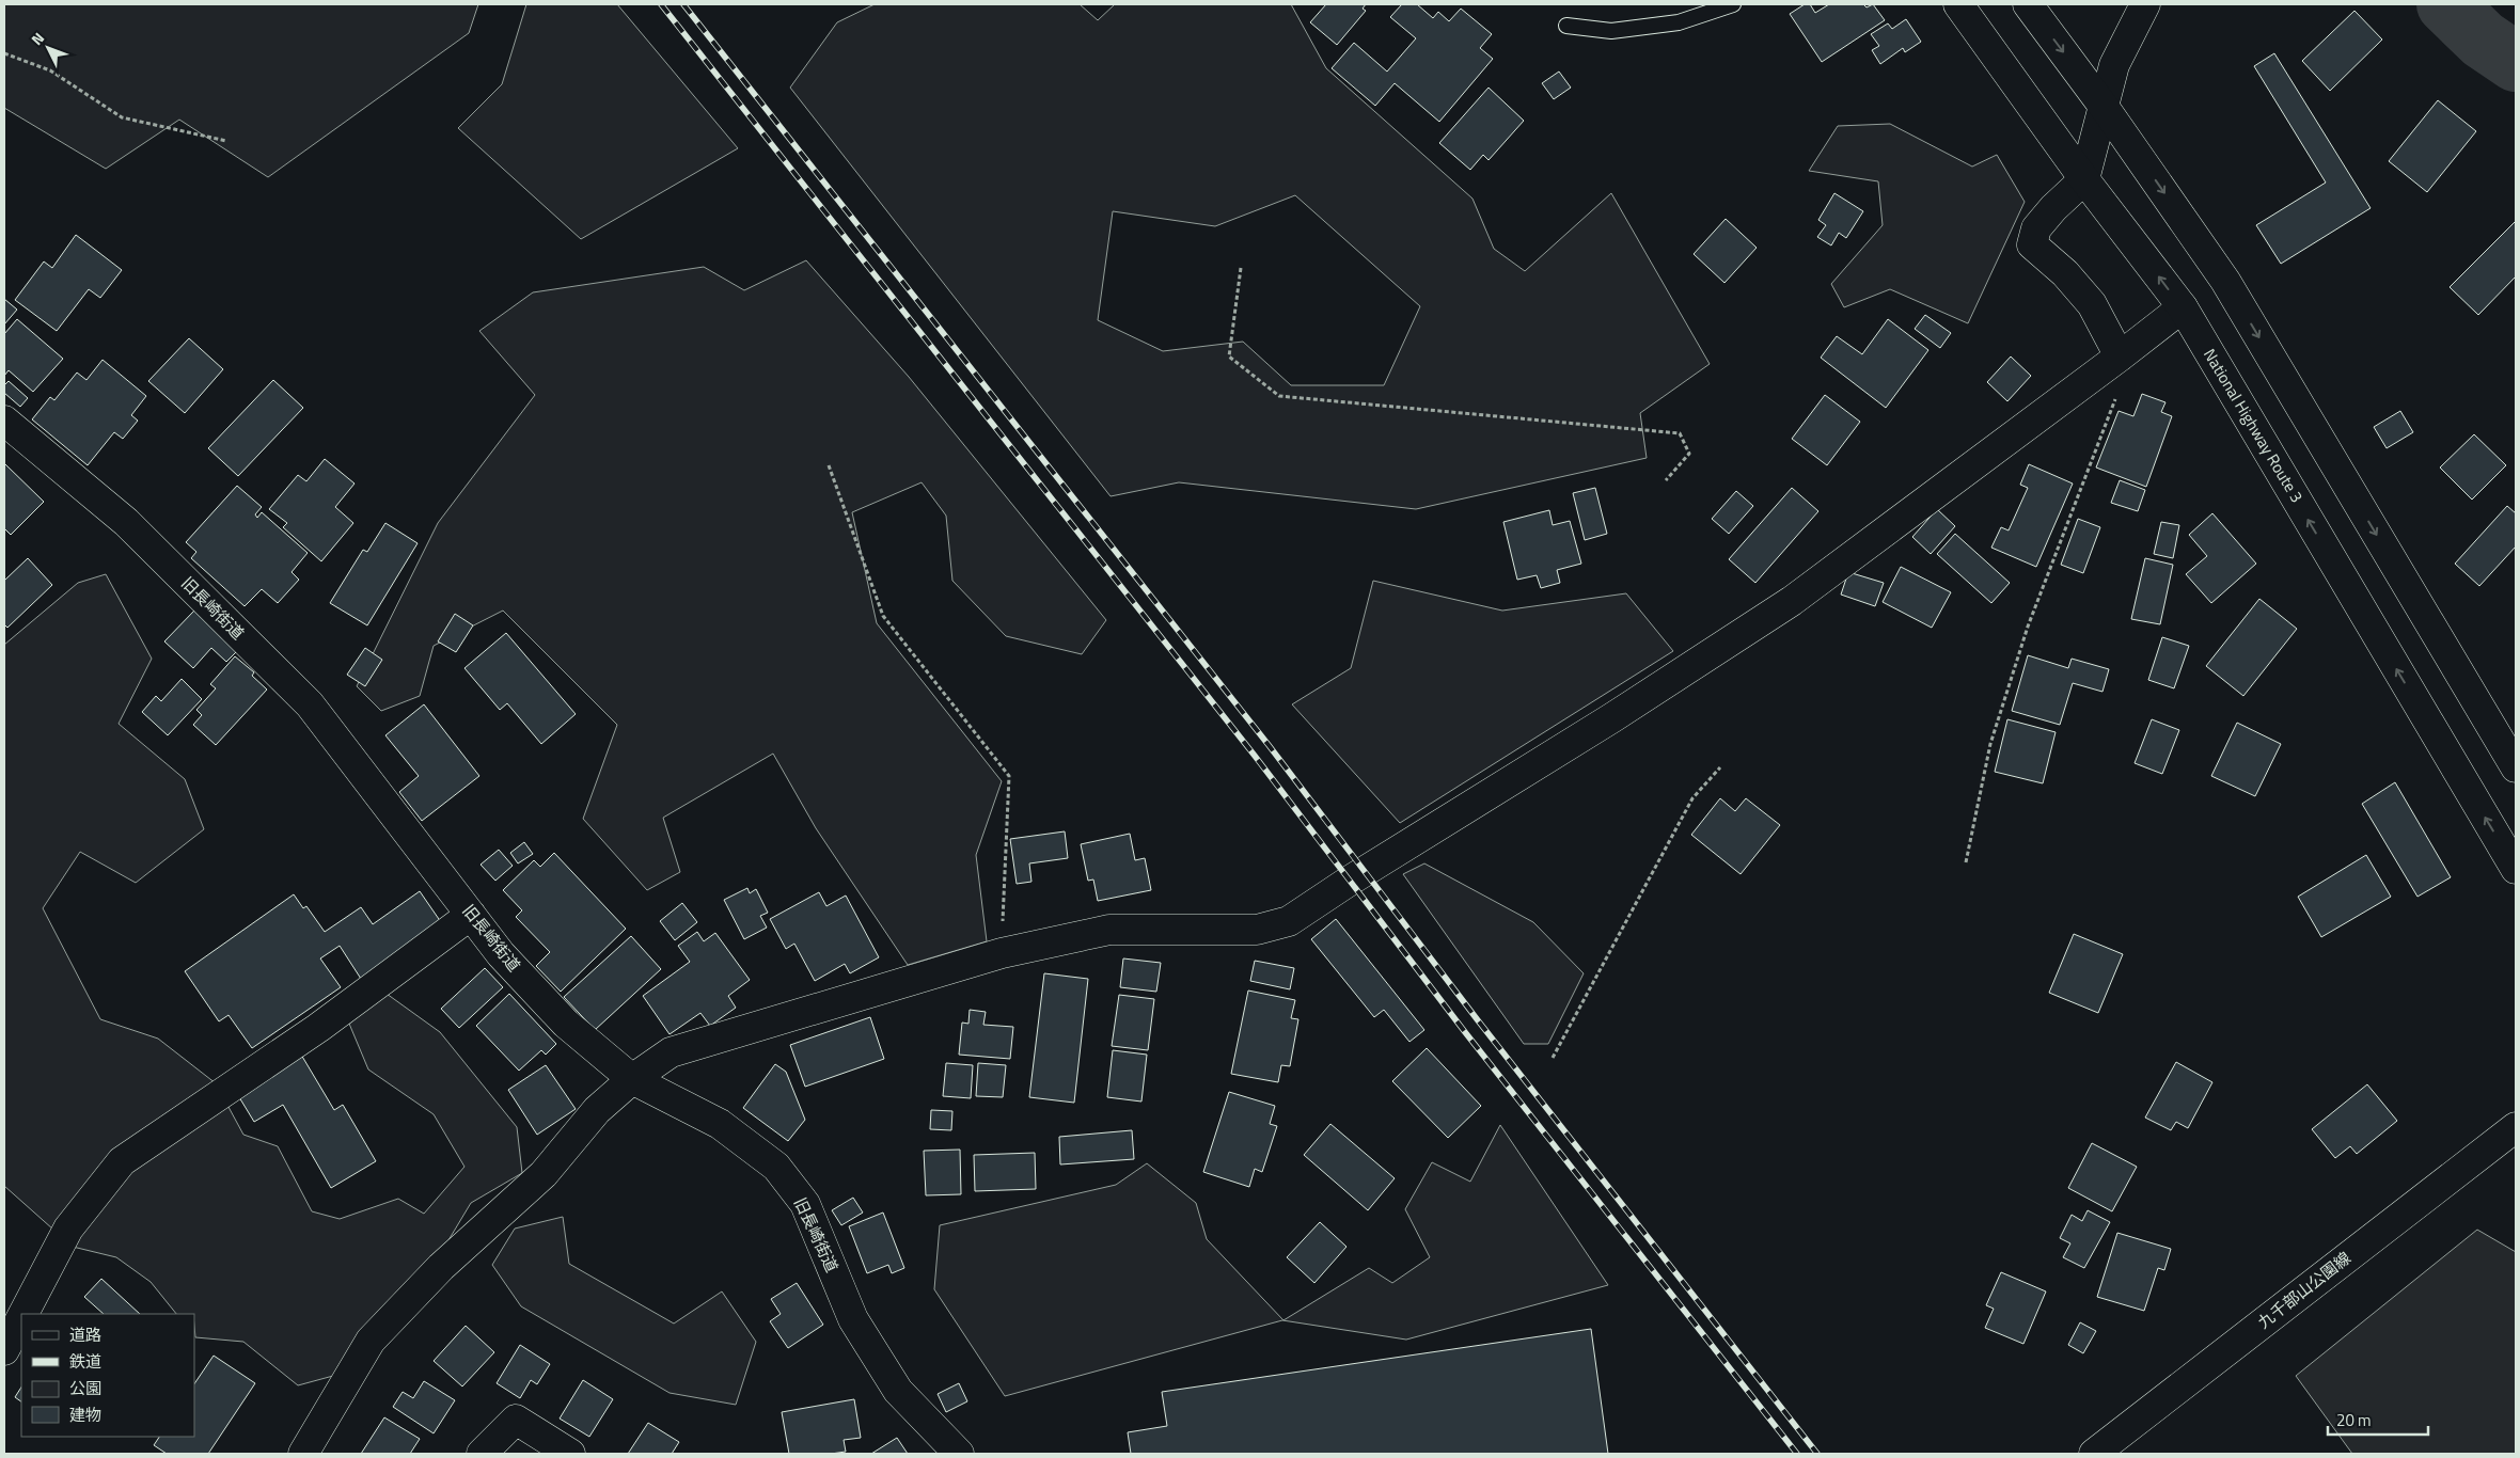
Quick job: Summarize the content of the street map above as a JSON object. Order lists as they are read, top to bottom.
{
  "streets": {
    "main road": ["National Highway Route 3", "旧長崎街道", "九千部山公園線"]
  },
  "legend": [
    "道路",
    "鉄道",
    "公園",
    "建物"
  ],
  "scale_bar": "20 m",
  "north": "top left"
}
